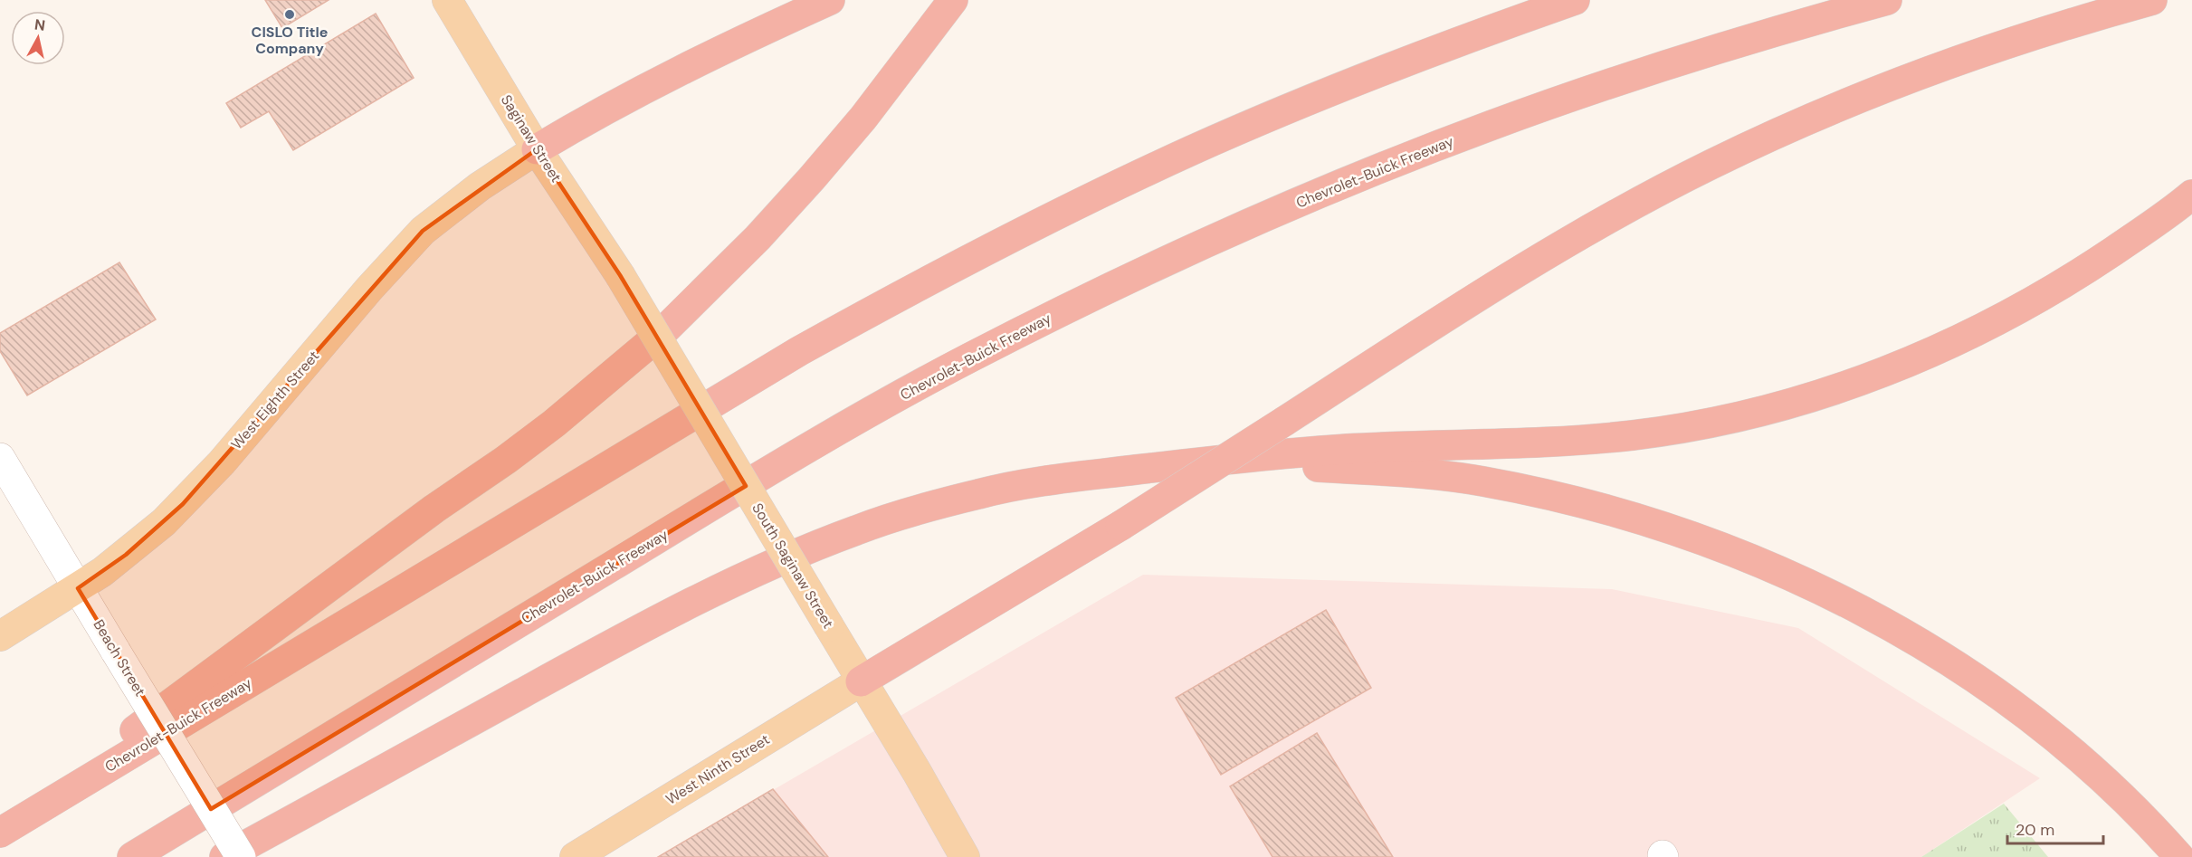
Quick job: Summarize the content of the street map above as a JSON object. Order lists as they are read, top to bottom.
{
  "streets": {
    "highway": ["Chevrolet-Buick Freeway"],
    "main road": [
      "Saginaw Street",
      "West Eighth Street",
      "South Saginaw Street",
      "West Ninth Street"
    ],
    "street": ["Beach Street"]
  },
  "crossings": [
    ["Saginaw Street", "West Eighth Street"],
    ["Saginaw Street", "South Saginaw Street"],
    ["West Eighth Street", "Beach Street"],
    ["South Saginaw Street", "West Ninth Street"]
  ],
  "places": ["CISLO Title Company"],
  "scale_bar": "20 m",
  "north": "top"
}
